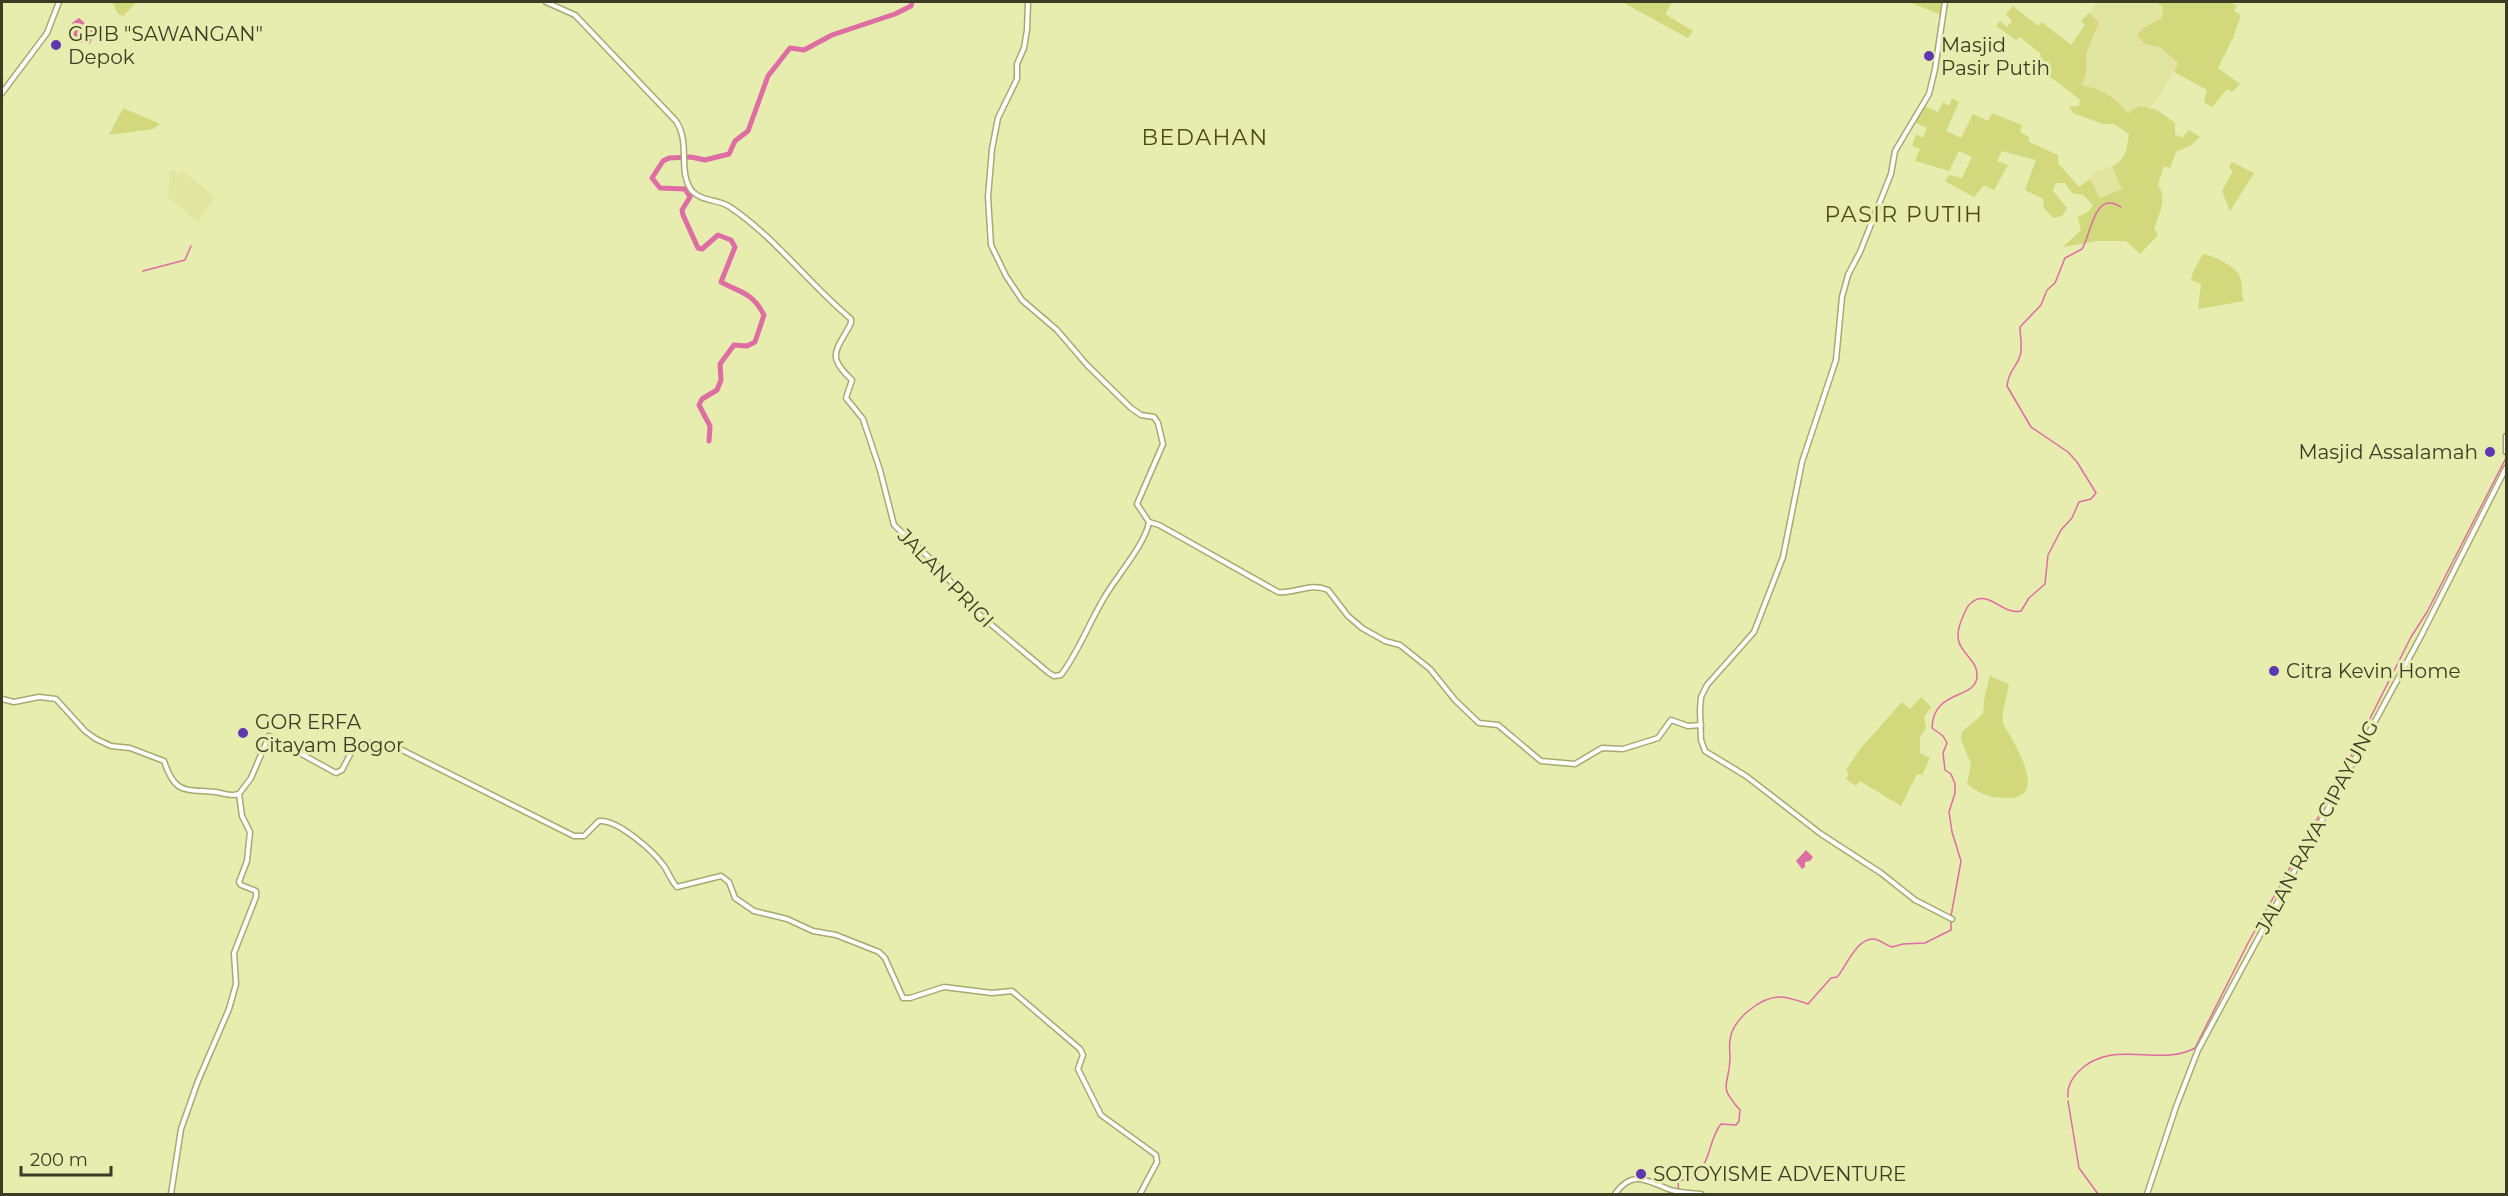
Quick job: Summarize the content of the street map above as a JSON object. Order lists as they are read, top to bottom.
{
  "streets": {
    "street": ["JALAN PRIGI", "JALAN RAYA CIPAYUNG"]
  },
  "districts": ["BEDAHAN", "PASIR PUTIH"],
  "places": [
    "GPIB \"SAWANGAN\" Depok",
    "Masjid Pasir Putih",
    "Masjid Assalamah",
    "Citra Kevin Home",
    "GOR ERFA Citayam Bogor",
    "SOTOYISME ADVENTURE"
  ],
  "scale_bar": "200 m"
}
